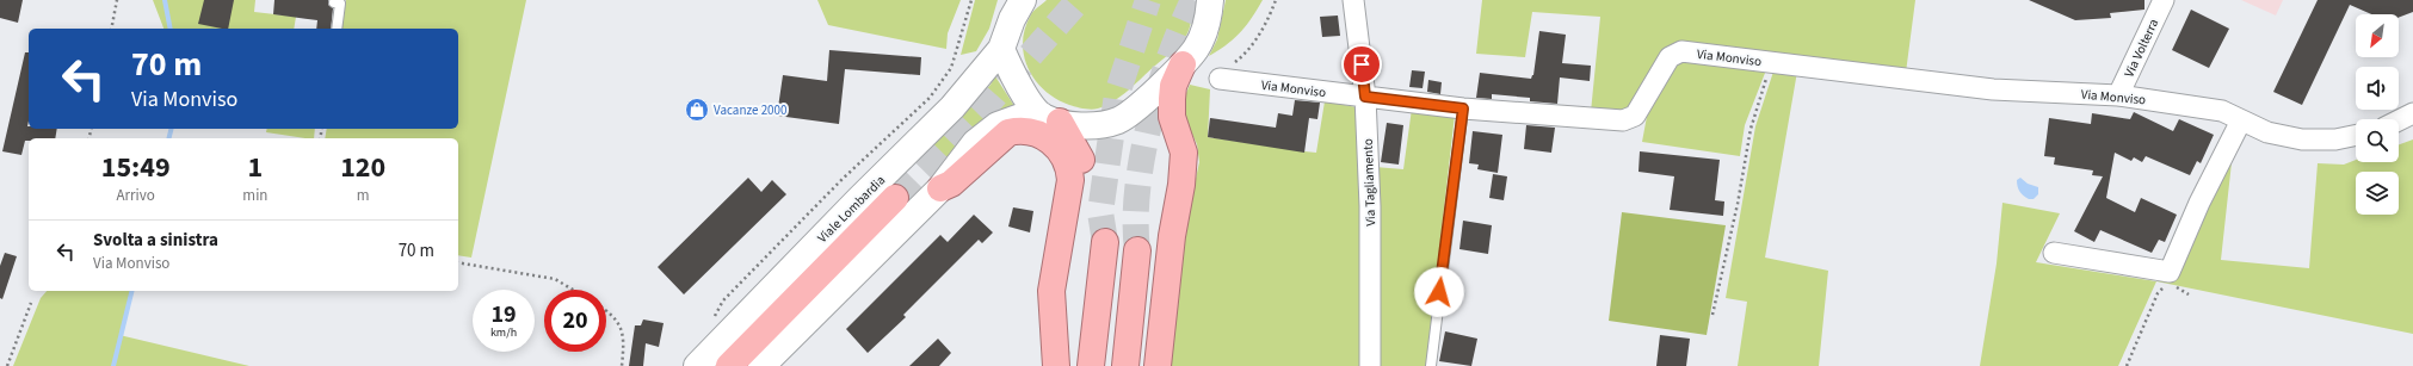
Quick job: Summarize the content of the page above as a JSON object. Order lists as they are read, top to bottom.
{
  "streets": {
    "main road": ["Viale Lombardia"],
    "street": ["Via Volterra", "Via Monviso", "Via Tagliamento"]
  },
  "crossings": [
    ["Via Volterra", "Via Monviso"],
    ["Via Monviso", "Via Tagliamento"]
  ],
  "places": {
    "shop": ["Vacanze 2000"]
  },
  "north": "bottom left",
  "page": {
    "turn": ["70 m", "Via Monviso"],
    "eta": [
      "15:49",
      "Arrivo",
      "1",
      "min",
      "120",
      "m"
    ],
    "list": [
      {
        "name": "Svolta a sinistra",
        "note": "Via Monviso",
        "value": "70 m"
      }
    ],
    "speed": "19 km/h",
    "limit": "20"
  }
}
